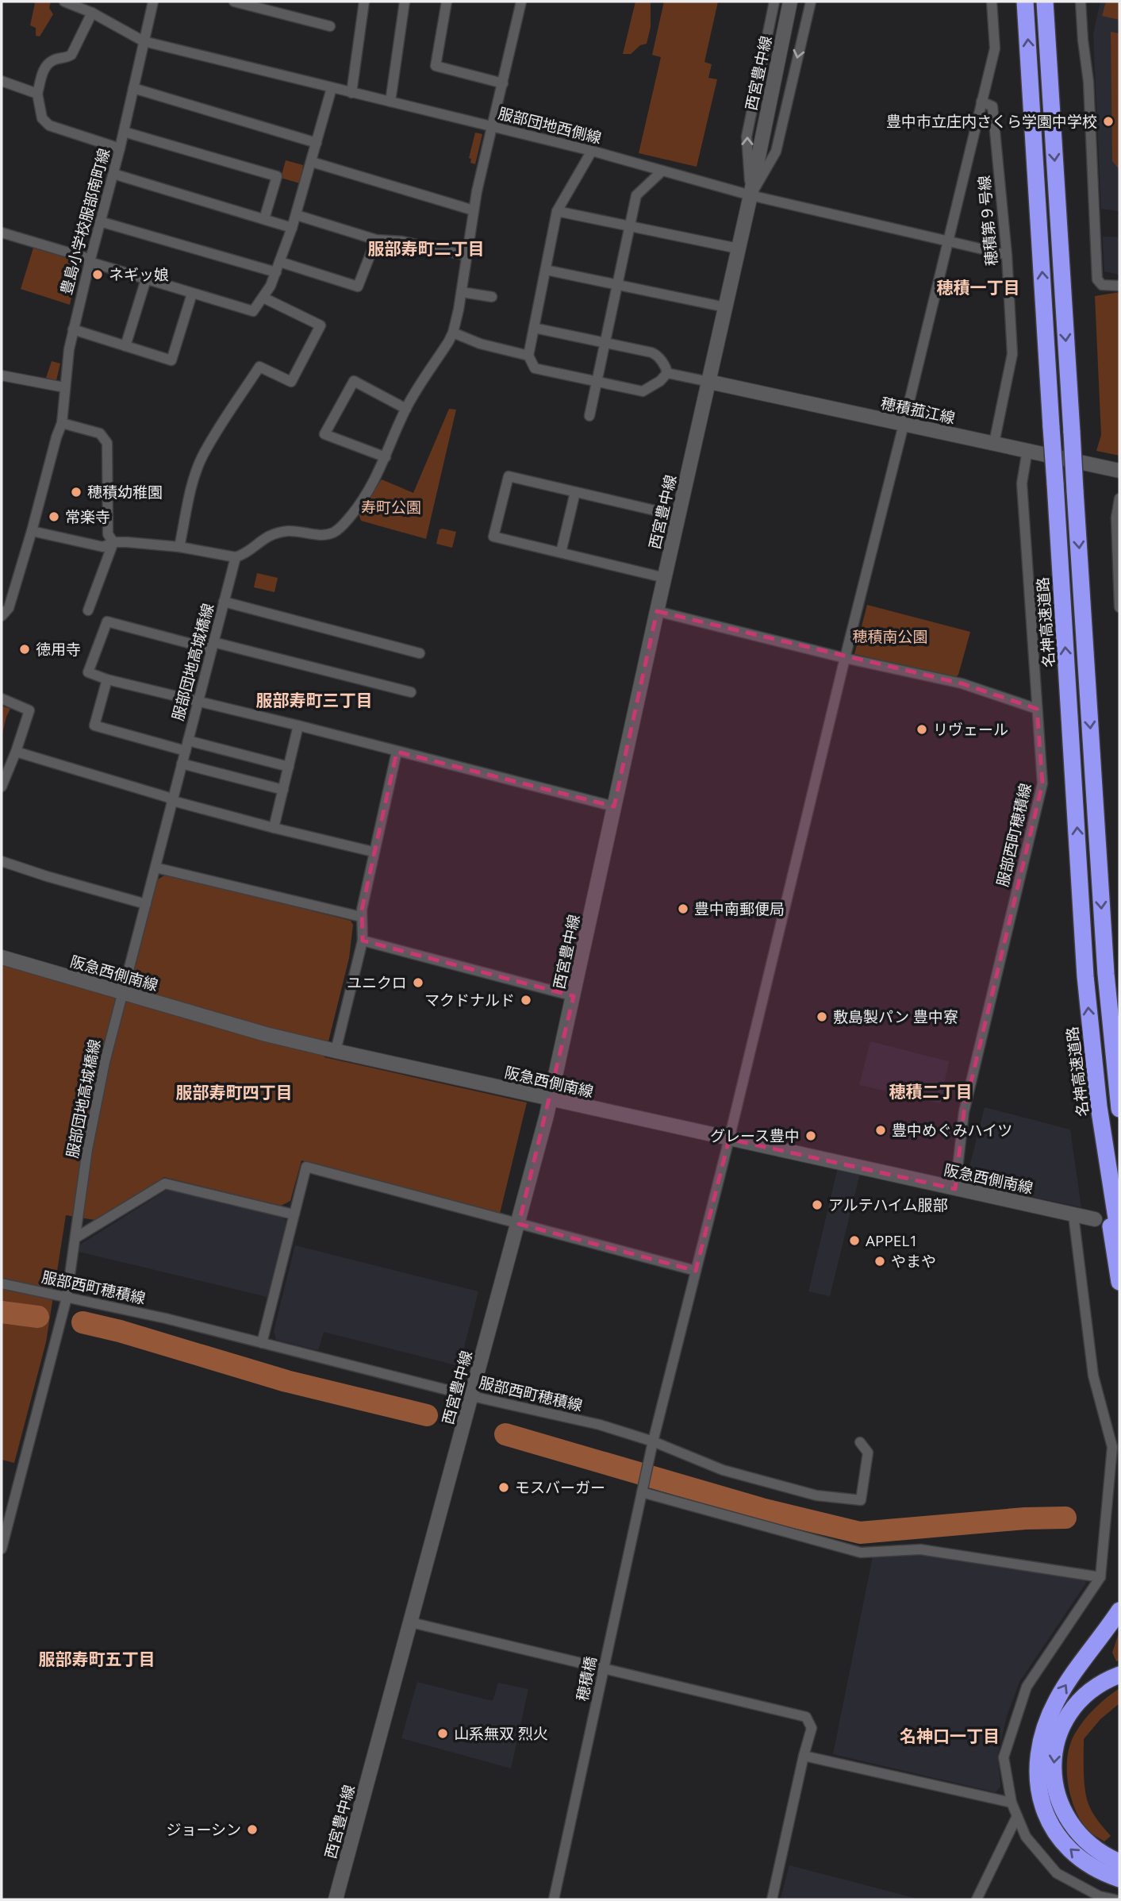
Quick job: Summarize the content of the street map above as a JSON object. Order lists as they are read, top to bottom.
{
  "streets": {
    "highway": ["名神高速道路"],
    "main road": ["西宮豊中線", "穂積菰江線", "阪急西側南線"],
    "street": [
      "服部団地西側線",
      "穂積第９号線",
      "豊島小学校服部南町線",
      "服部団地高城橋線",
      "服部西町穂積線",
      "穂積橋"
    ]
  },
  "crossings": [
    ["西宮豊中線", "服部団地西側線"],
    ["西宮豊中線", "穂積菰江線"],
    ["西宮豊中線", "服部西町穂積線"],
    ["西宮豊中線", "阪急西側南線"],
    ["服部団地西側線", "穂積第９号線"],
    ["服部団地西側線", "豊島小学校服部南町線"],
    ["服部団地西側線", "穂積橋"],
    ["穂積第９号線", "穂積菰江線"],
    ["穂積第９号線", "穂積橋"],
    ["穂積菰江線", "服部西町穂積線"],
    ["穂積菰江線", "穂積橋"],
    ["服部団地高城橋線", "服部西町穂積線"],
    ["服部団地高城橋線", "阪急西側南線"],
    ["服部西町穂積線", "阪急西側南線"],
    ["服部西町穂積線", "穂積橋"],
    ["阪急西側南線", "穂積橋"]
  ],
  "districts": [
    "服部寿町二丁目",
    "穂積一丁目",
    "服部寿町三丁目",
    "穂積二丁目",
    "服部寿町四丁目",
    "服部寿町五丁目",
    "名神口一丁目"
  ],
  "parks": ["寿町公園", "穂積南公園"],
  "places": [
    "豊中市立庄内さくら学園中学校",
    "ネギッ娘",
    "穂積幼稚園",
    "常楽寺",
    "徳用寺",
    "リヴェール",
    "豊中南郵便局",
    "ユニクロ",
    "マクドナルド",
    "敷島製パン 豊中寮",
    "豊中めぐみハイツ",
    "グレース豊中",
    "アルテハイム服部",
    "APPEL1",
    "やまや",
    "モスバーガー",
    "山系無双 烈火",
    "ジョーシン"
  ]
}
